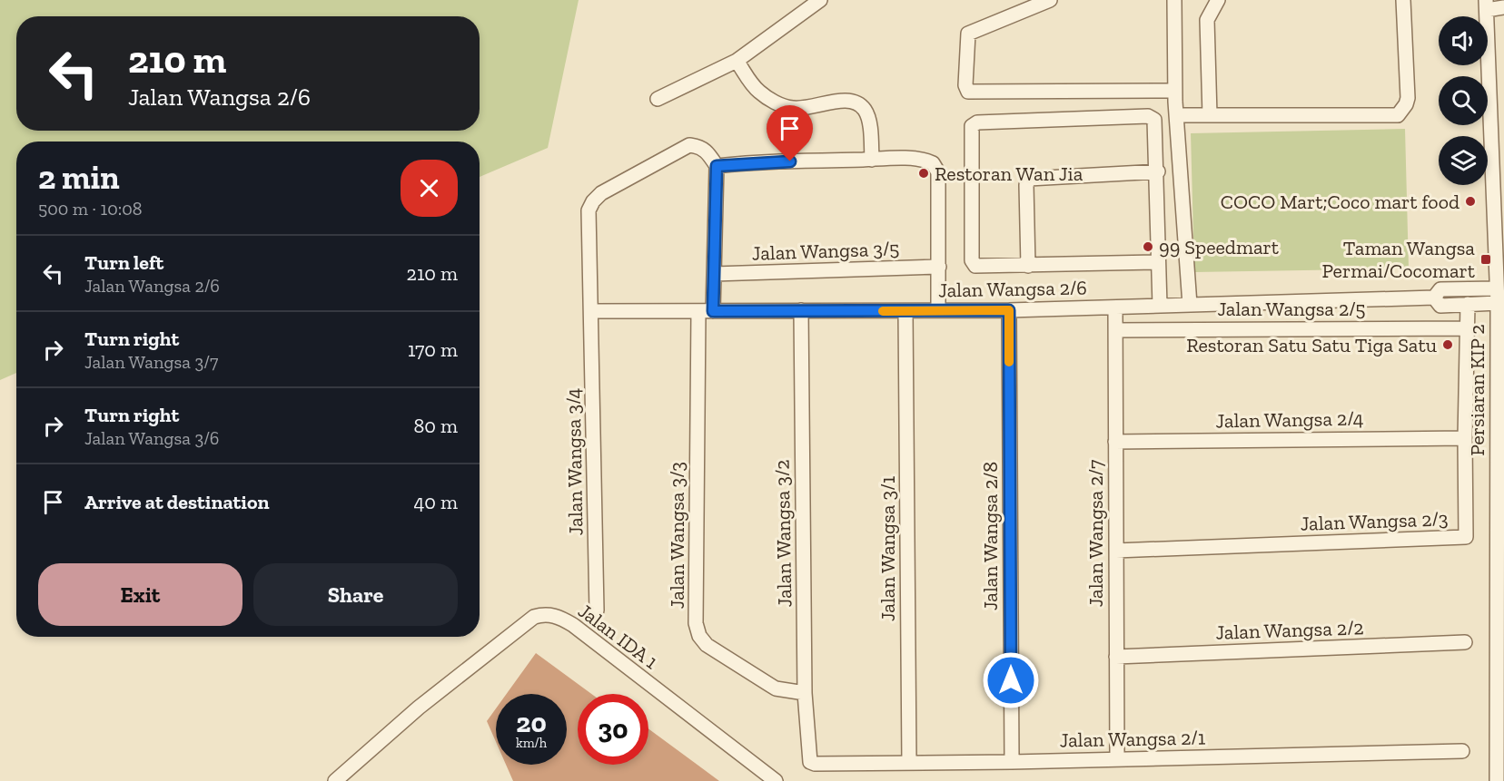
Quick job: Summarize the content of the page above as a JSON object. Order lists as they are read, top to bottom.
{
  "streets": {
    "street": [
      "Jalan Wangsa 3/5",
      "Jalan Wangsa 2/6",
      "Jalan Wangsa 2/5",
      "Persiaran KIP 2",
      "Jalan Wangsa 2/4",
      "Jalan Wangsa 3/4",
      "Jalan Wangsa 2/3",
      "Jalan Wangsa 3/2",
      "Jalan Wangsa 2/7",
      "Jalan Wangsa 3/3",
      "Jalan Wangsa 2/8",
      "Jalan Wangsa 3/1",
      "Jalan Wangsa 2/2",
      "Jalan IDA 1",
      "Jalan Wangsa 2/1"
    ]
  },
  "crossings": [
    ["Jalan Wangsa 2/6", "Persiaran KIP 2"],
    ["Jalan Wangsa 2/6", "Jalan Wangsa 3/4"],
    ["Jalan Wangsa 2/6", "Jalan Wangsa 2/3"],
    ["Jalan Wangsa 2/6", "Jalan Wangsa 3/2"],
    ["Jalan Wangsa 2/6", "Jalan Wangsa 2/7"],
    ["Jalan Wangsa 2/6", "Jalan Wangsa 3/3"],
    ["Jalan Wangsa 2/6", "Jalan Wangsa 2/8"],
    ["Jalan Wangsa 2/6", "Jalan Wangsa 3/1"],
    ["Jalan Wangsa 2/5", "Jalan Wangsa 2/3"],
    ["Jalan Wangsa 2/5", "Jalan Wangsa 2/7"],
    ["Jalan Wangsa 2/4", "Jalan Wangsa 2/3"],
    ["Jalan Wangsa 2/4", "Jalan Wangsa 2/7"],
    ["Jalan Wangsa 2/3", "Jalan Wangsa 2/7"],
    ["Jalan Wangsa 3/2", "Jalan Wangsa 3/3"],
    ["Jalan Wangsa 3/2", "Jalan Wangsa 2/1"],
    ["Jalan Wangsa 2/7", "Jalan Wangsa 2/2"],
    ["Jalan Wangsa 2/7", "Jalan Wangsa 2/1"],
    ["Jalan Wangsa 2/8", "Jalan Wangsa 2/1"],
    ["Jalan Wangsa 3/1", "Jalan Wangsa 2/1"]
  ],
  "places": {
    "other": [
      "Restoran Wan Jia",
      "COCO Mart;Coco mart food",
      "99 Speedmart",
      "Restoran Satu Satu Tiga Satu"
    ],
    "transit": ["Taman Wangsa Permai/Cocomart"]
  },
  "page": {
    "turn": ["210 m", "Jalan Wangsa 2/6"],
    "heading": ["2 min", "500 m · 10:08"],
    "list": [
      {
        "name": "Turn left",
        "note": "Jalan Wangsa 2/6",
        "value": "210 m"
      },
      {
        "name": "Turn right",
        "note": "Jalan Wangsa 3/7",
        "value": "170 m"
      },
      {
        "name": "Turn right",
        "note": "Jalan Wangsa 3/6",
        "value": "80 m"
      },
      {
        "name": "Arrive at destination",
        "value": "40 m"
      }
    ],
    "buttons": ["Exit", "Share"],
    "speed": "20 km/h",
    "limit": "30"
  }
}
